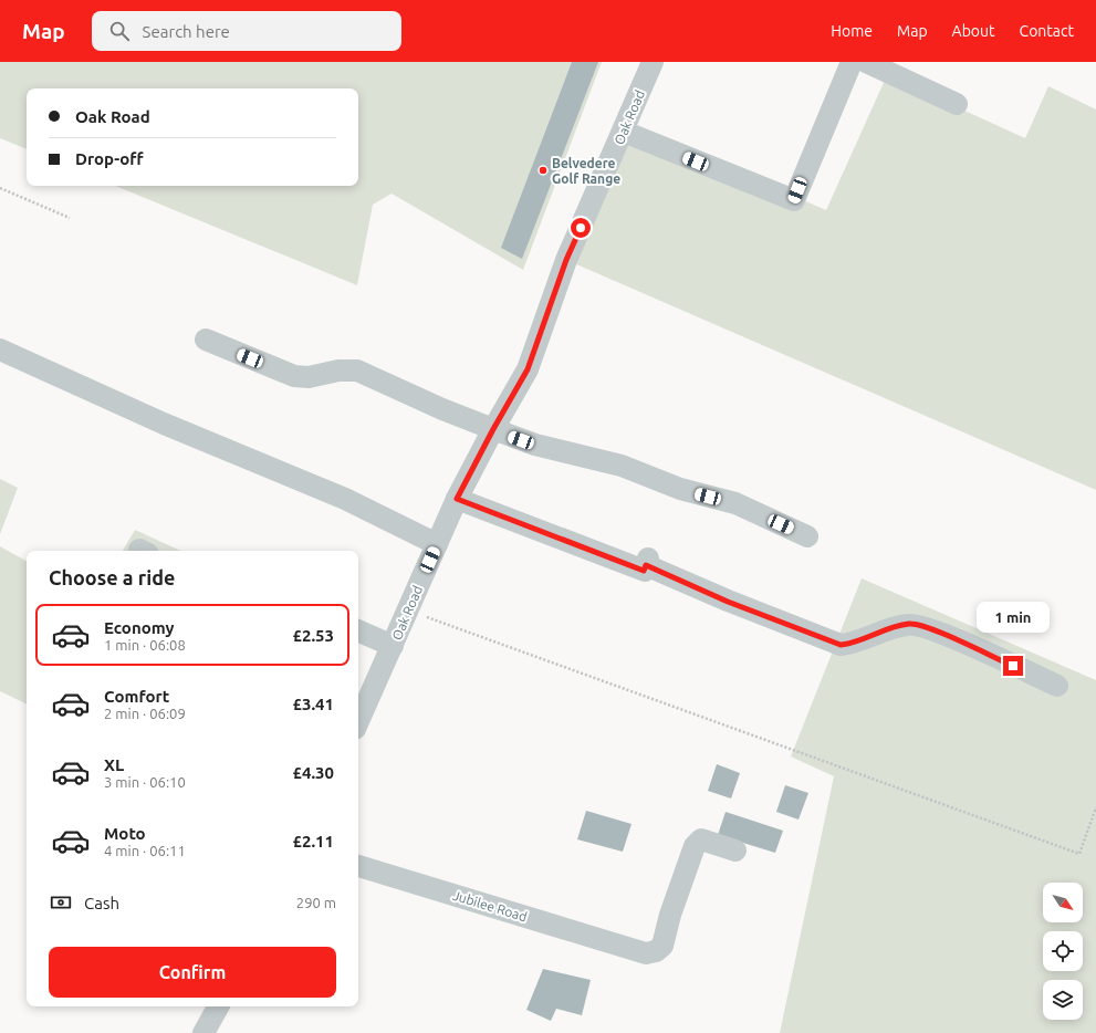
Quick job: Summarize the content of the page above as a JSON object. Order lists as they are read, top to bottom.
{
  "streets": {
    "street": ["Oak Road", "Jubilee Road"]
  },
  "places": ["Belvedere Golf Range"],
  "north": "bottom right",
  "page": {
    "header": "Map",
    "search": "Search here",
    "nav": [
      "Home",
      "Map",
      "About",
      "Contact"
    ],
    "banner": ["Oak Road", "Drop-off"],
    "heading": "Choose a ride",
    "bubble": "1 min",
    "list": [
      {
        "name": "Economy",
        "note": "1 min · 06:08",
        "value": "£2.53"
      },
      {
        "name": "Comfort",
        "note": "2 min · 06:09",
        "value": "£3.41"
      },
      {
        "name": "XL",
        "note": "3 min · 06:10",
        "value": "£4.30"
      },
      {
        "name": "Moto",
        "note": "4 min · 06:11",
        "value": "£2.11"
      }
    ],
    "pay": ["Cash", "290 m"],
    "buttons": "Confirm"
  }
}
